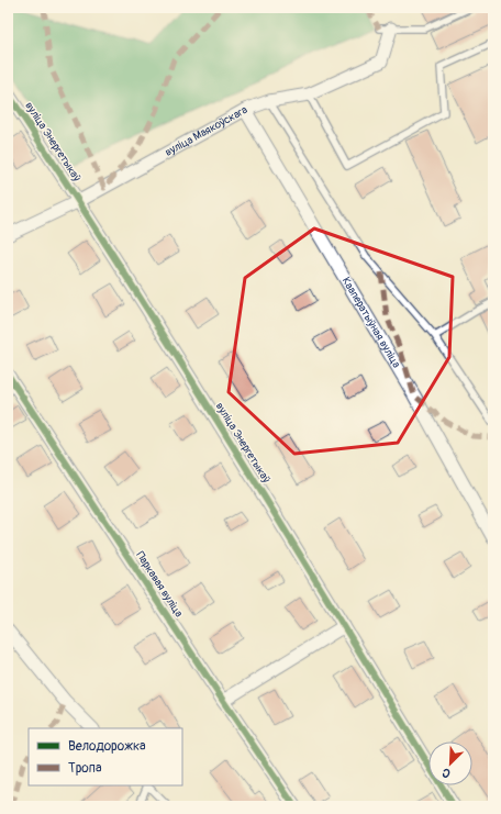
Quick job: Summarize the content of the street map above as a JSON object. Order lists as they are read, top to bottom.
{
  "streets": {
    "street": [
      "вуліца Маякоўскага",
      "вуліца Энергетыкаў",
      "Кааператыўная вуліца",
      "Паркавая вуліца"
    ]
  },
  "crossings": [
    ["вуліца Маякоўскага", "вуліца Энергетыкаў"],
    ["вуліца Маякоўскага", "Кааператыўная вуліца"]
  ],
  "legend": ["Велодорожка", "Тропа"],
  "north": "bottom left"
}
